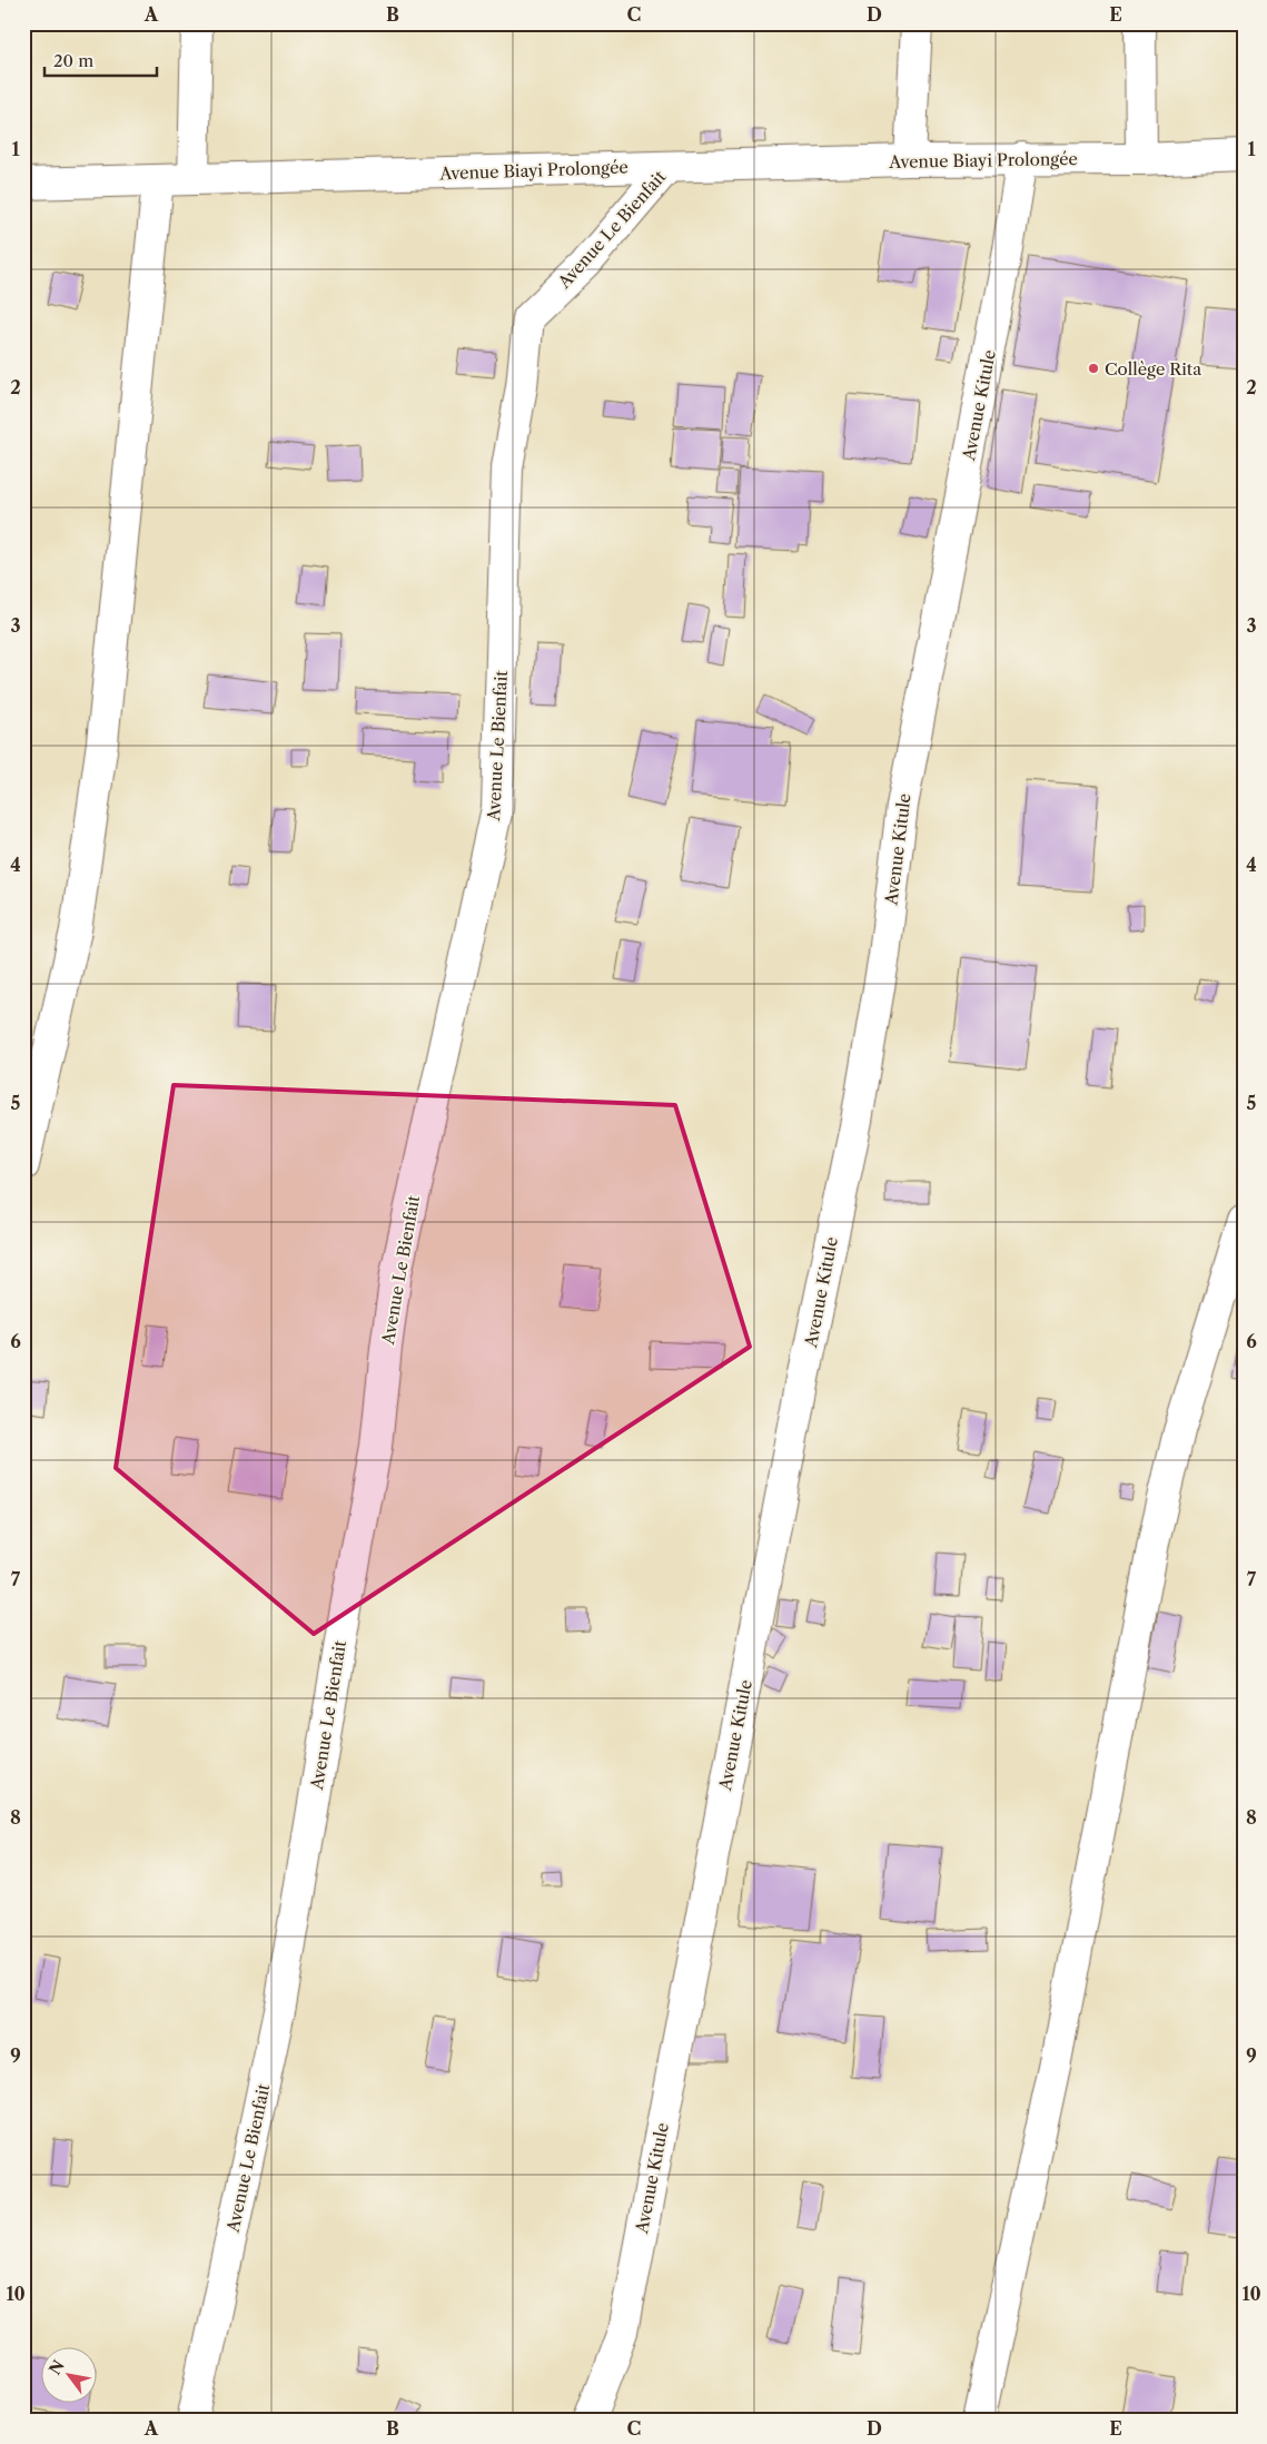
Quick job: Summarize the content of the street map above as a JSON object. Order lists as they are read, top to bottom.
{
  "streets": {
    "street": ["Avenue Biayi Prolongée", "Avenue Le Bienfait", "Avenue Kitule"]
  },
  "crossings": [
    ["Avenue Biayi Prolongée", "Avenue Le Bienfait"],
    ["Avenue Biayi Prolongée", "Avenue Kitule"]
  ],
  "places": ["Collège Rita"],
  "scale_bar": "20 m",
  "north": "top left",
  "grid": {
    "columns": [
      "A",
      "B",
      "C",
      "D",
      "E"
    ],
    "rows": [
      "1",
      "2",
      "3",
      "4",
      "5",
      "6",
      "7",
      "8",
      "9",
      "10"
    ]
  }
}
